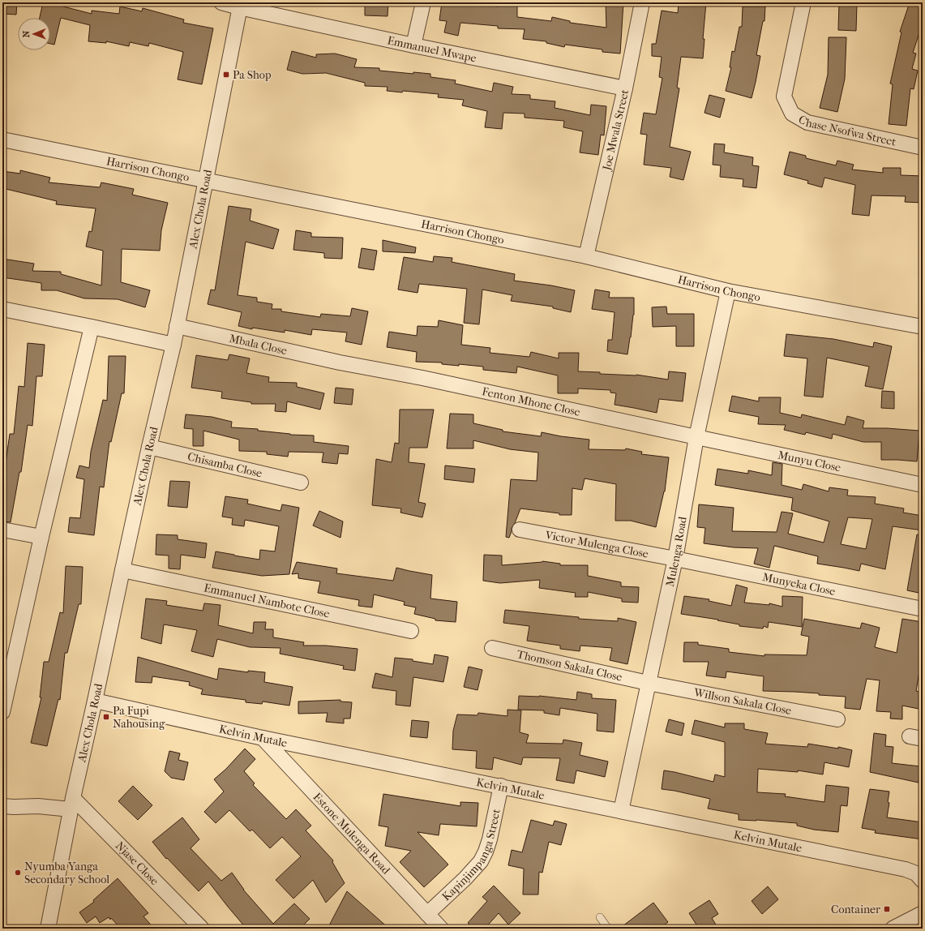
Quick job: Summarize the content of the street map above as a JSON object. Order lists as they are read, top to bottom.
{
  "streets": {
    "street": [
      "Emmanuel Mwape",
      "Chase Nsofwa Street",
      "Joe Mwala Street",
      "Harrison Chongo",
      "Alex Chola Road",
      "Mbala Close",
      "Fenton Mhone Close",
      "Munyu Close",
      "Chisamba Close",
      "Victor Mulenga Close",
      "Mulenga Road",
      "Munyeka Close",
      "Emmanuel Nambote Close",
      "Thomson Sakala Close",
      "Willson Sakala Close",
      "Kelvin Mutale",
      "Estone Mulenga Road",
      "Kapinjimpanga Street",
      "Njase Close"
    ]
  },
  "crossings": [
    ["Emmanuel Mwape", "Joe Mwala Street"],
    ["Emmanuel Mwape", "Alex Chola Road"],
    ["Joe Mwala Street", "Harrison Chongo"],
    ["Harrison Chongo", "Alex Chola Road"],
    ["Harrison Chongo", "Mulenga Road"],
    ["Alex Chola Road", "Mbala Close"],
    ["Alex Chola Road", "Chisamba Close"],
    ["Alex Chola Road", "Emmanuel Nambote Close"],
    ["Alex Chola Road", "Kelvin Mutale"],
    ["Alex Chola Road", "Njase Close"],
    ["Mbala Close", "Fenton Mhone Close"],
    ["Fenton Mhone Close", "Munyu Close"],
    ["Fenton Mhone Close", "Mulenga Road"],
    ["Munyu Close", "Mulenga Road"],
    ["Victor Mulenga Close", "Mulenga Road"],
    ["Victor Mulenga Close", "Munyeka Close"],
    ["Mulenga Road", "Munyeka Close"],
    ["Mulenga Road", "Thomson Sakala Close"],
    ["Mulenga Road", "Willson Sakala Close"],
    ["Mulenga Road", "Kelvin Mutale"],
    ["Thomson Sakala Close", "Willson Sakala Close"],
    ["Kelvin Mutale", "Estone Mulenga Road"],
    ["Kelvin Mutale", "Kapinjimpanga Street"],
    ["Estone Mulenga Road", "Kapinjimpanga Street"]
  ],
  "places": {
    "transit": ["Pa Shop", "Pa Fupi Nahousing", "Container"],
    "other": ["Nyumba Yanga Secondary School"]
  },
  "north": "left"
}
